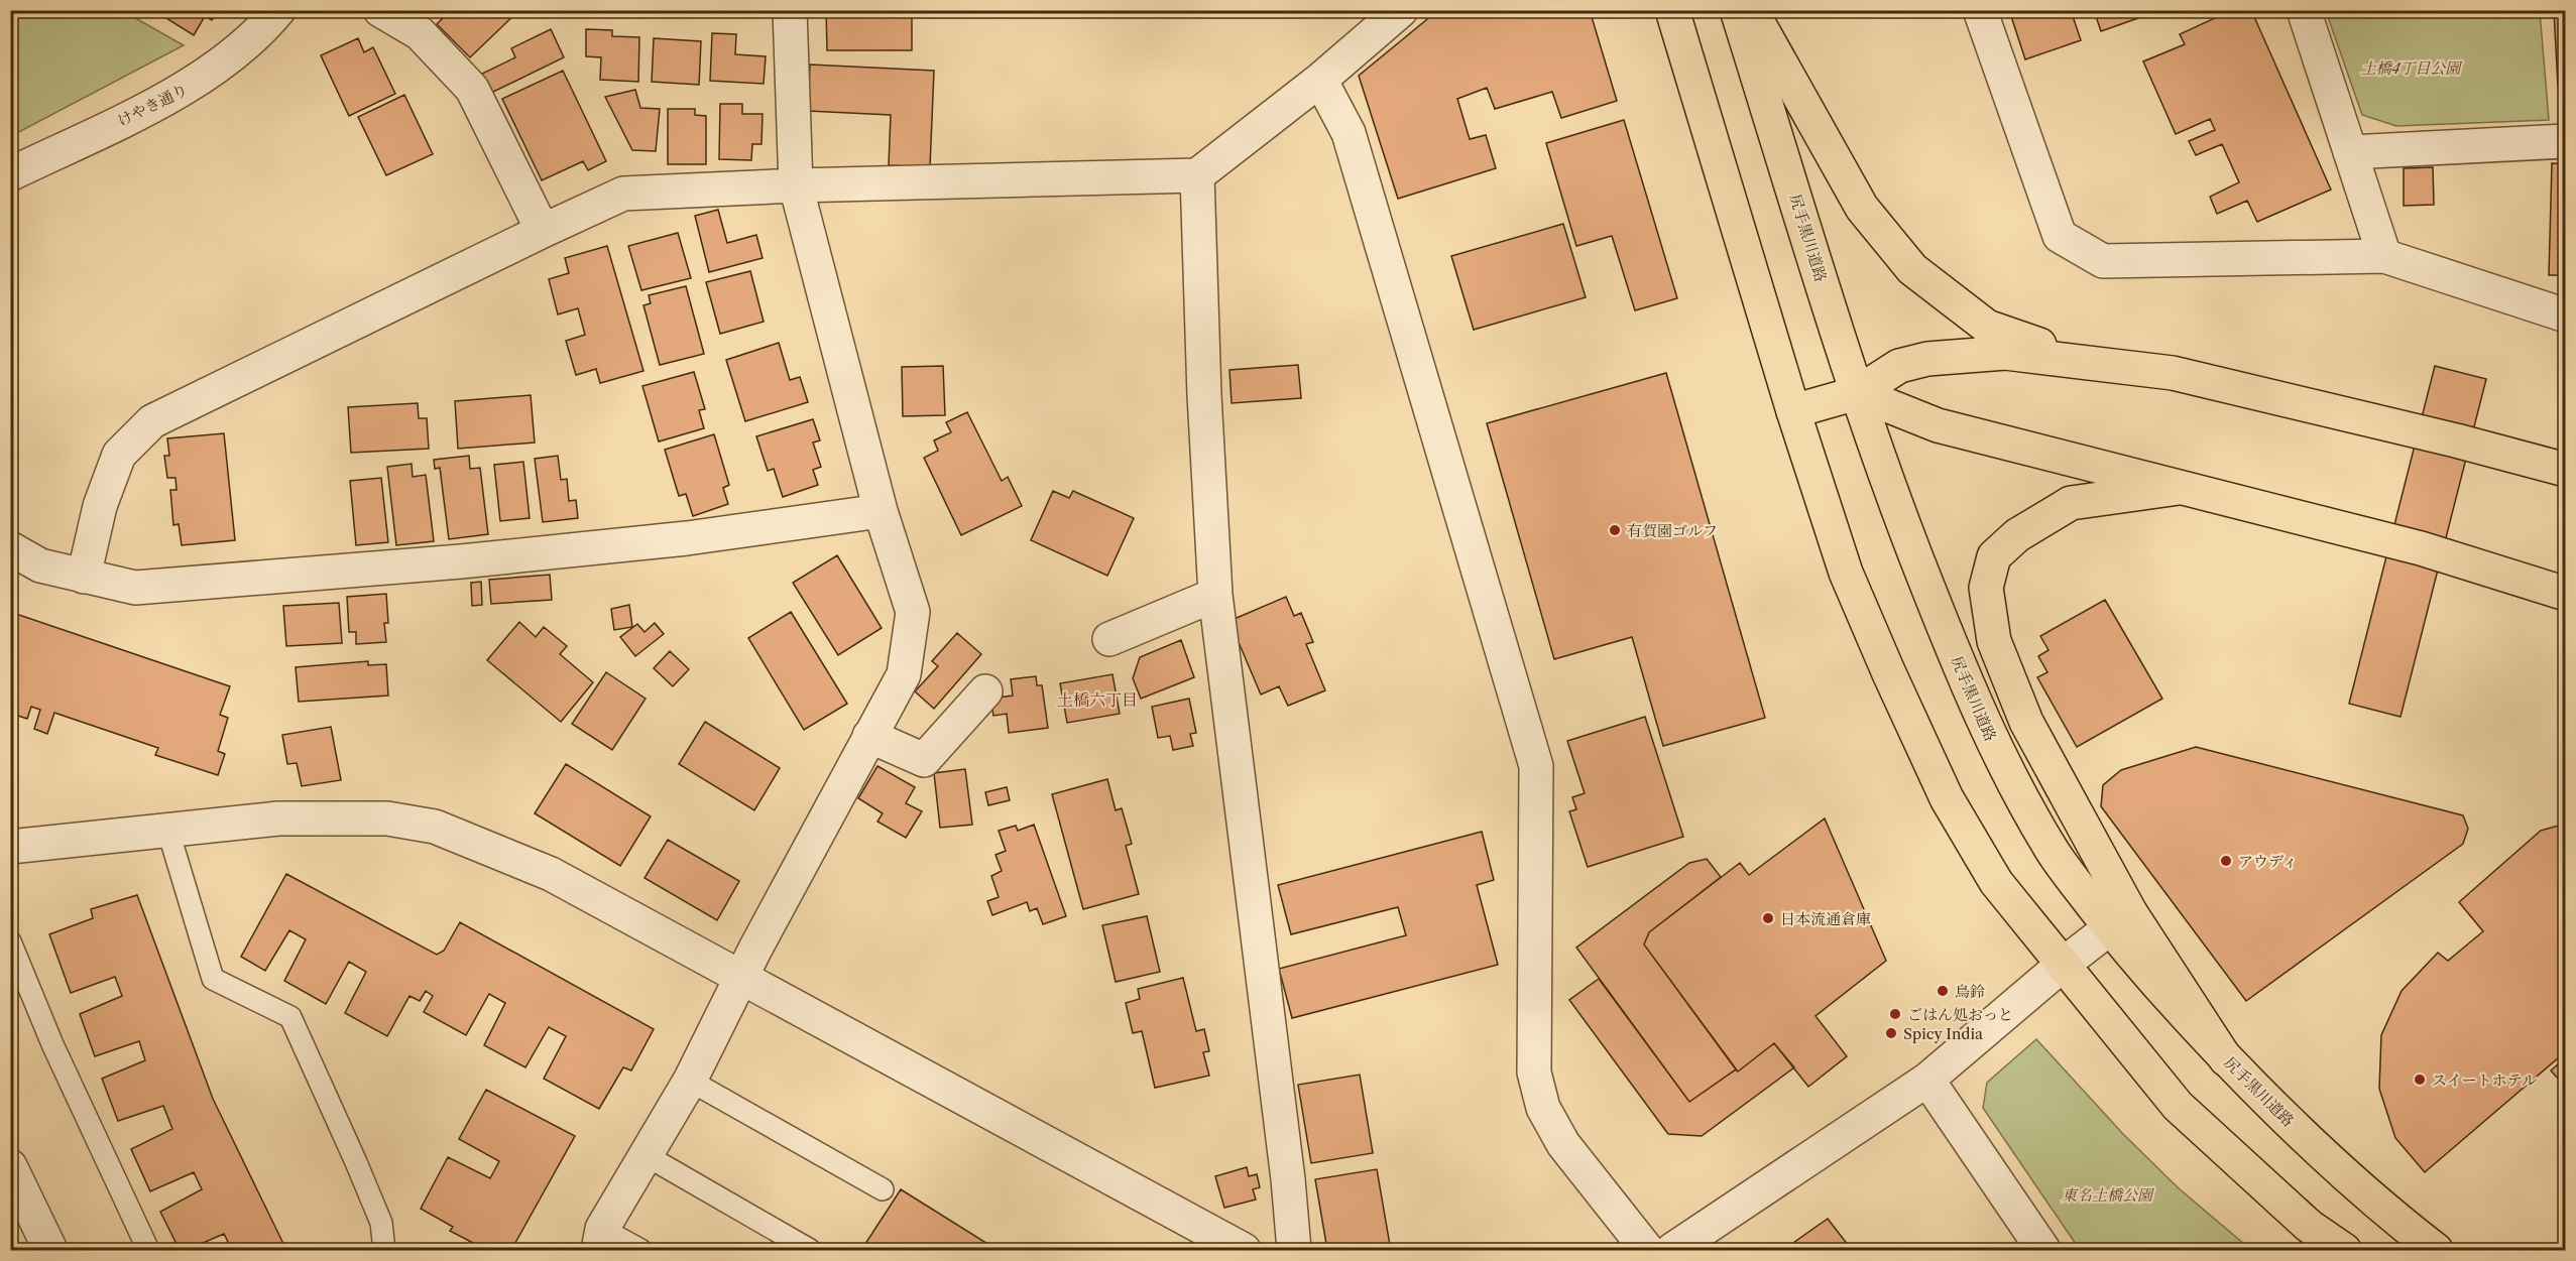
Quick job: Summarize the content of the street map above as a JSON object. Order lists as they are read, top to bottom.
{
  "streets": {
    "main road": ["尻手黒川道路"],
    "street": ["けやき通り"]
  },
  "districts": ["土橋六丁目"],
  "parks": ["土橋4丁目公園", "東名土橋公園"],
  "places": [
    "有賀園ゴルフ",
    "アウディ",
    "日本流通倉庫",
    "鳥鈴",
    "ごはん処おっと",
    "Spicy India",
    "スイートホテル"
  ]
}
